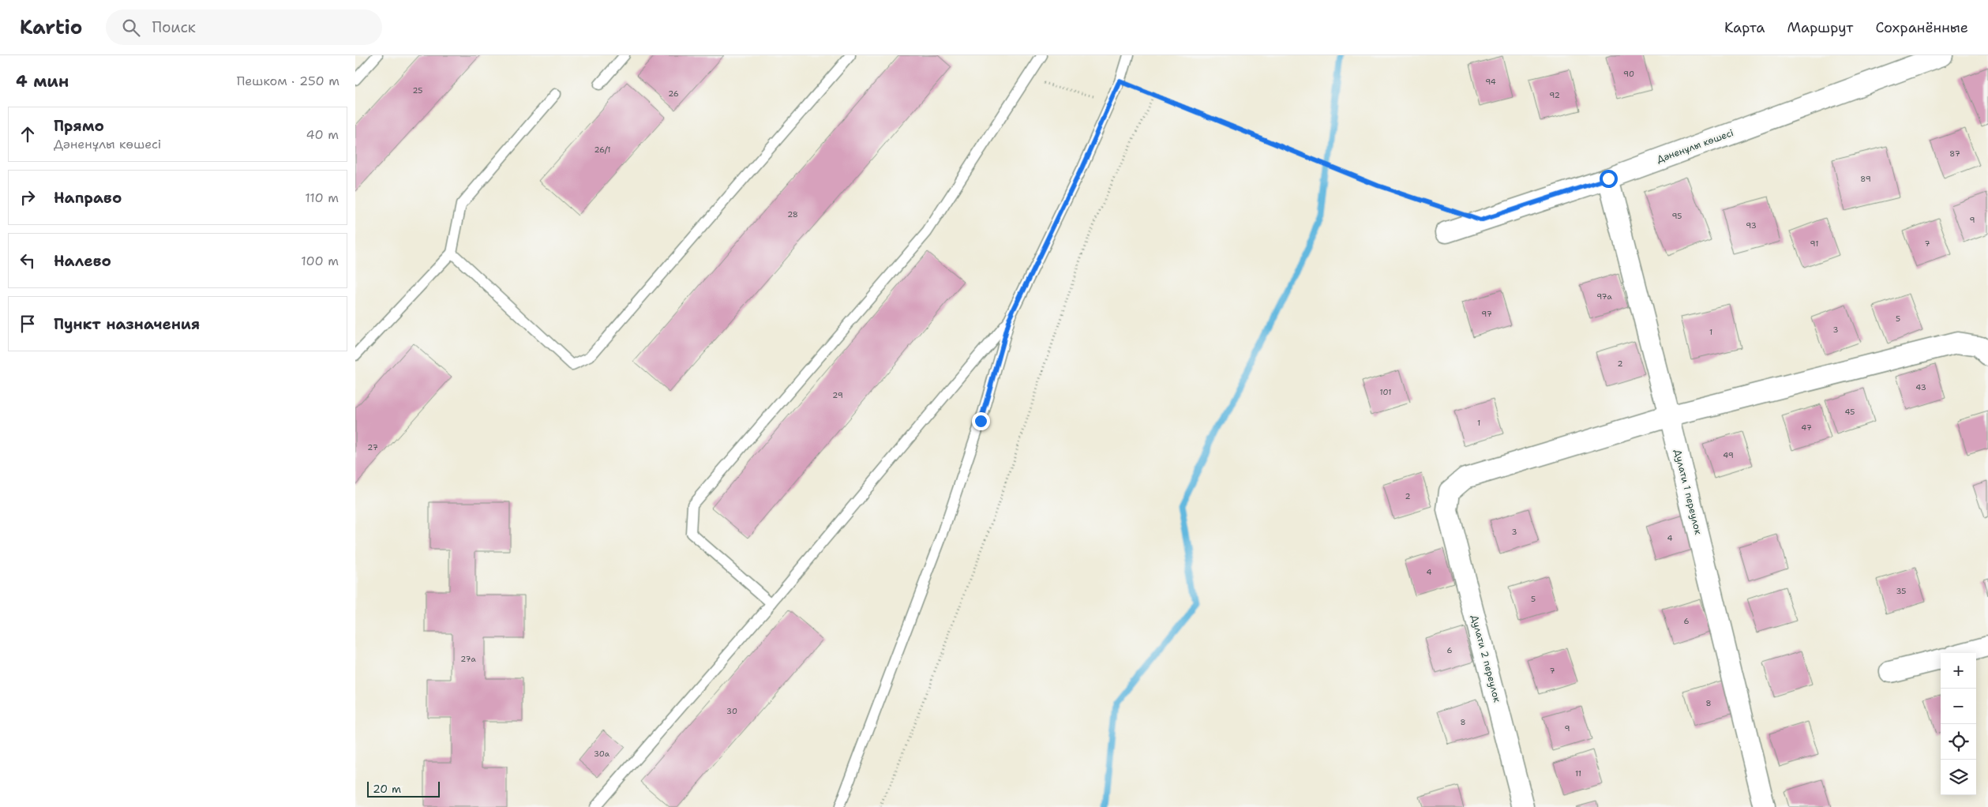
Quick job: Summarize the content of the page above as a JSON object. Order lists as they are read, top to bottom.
{
  "streets": {
    "street": ["Дәненұлы көшесі", "Дулати 1 переулок", "Дулати 2 переулок"]
  },
  "crossings": [
    ["Дәненұлы көшесі", "Дулати 1 переулок"],
    ["Дулати 1 переулок", "Дулати 2 переулок"]
  ],
  "house_numbers": [
    "90",
    "94",
    "25",
    "26",
    "92",
    "26/1",
    "87",
    "89",
    "28",
    "95",
    "9",
    "93",
    "91",
    "7",
    "97а",
    "97",
    "5",
    "3",
    "1",
    "2",
    "43",
    "101",
    "29",
    "45",
    "1",
    "47",
    "27",
    "49",
    "2",
    "3",
    "4",
    "4",
    "35",
    "5",
    "6",
    "6",
    "27а",
    "7",
    "8",
    "30",
    "8",
    "9",
    "30а",
    "11"
  ],
  "scale_bar": "20 m",
  "page": {
    "header": "Kartio",
    "search": "Поиск",
    "nav": ["Карта", "Маршрут", "Сохранённые"],
    "heading": ["4 мин", "Пешком · 250 m"],
    "list": [
      ["Прямо", "Дәненұлы көшесі", "40 m"],
      ["Направо", "110 m"],
      ["Налево", "100 m"],
      "Пункт назначения"
    ],
    "map_buttons": ["+", "−"],
    "scale": "20 m"
  }
}
